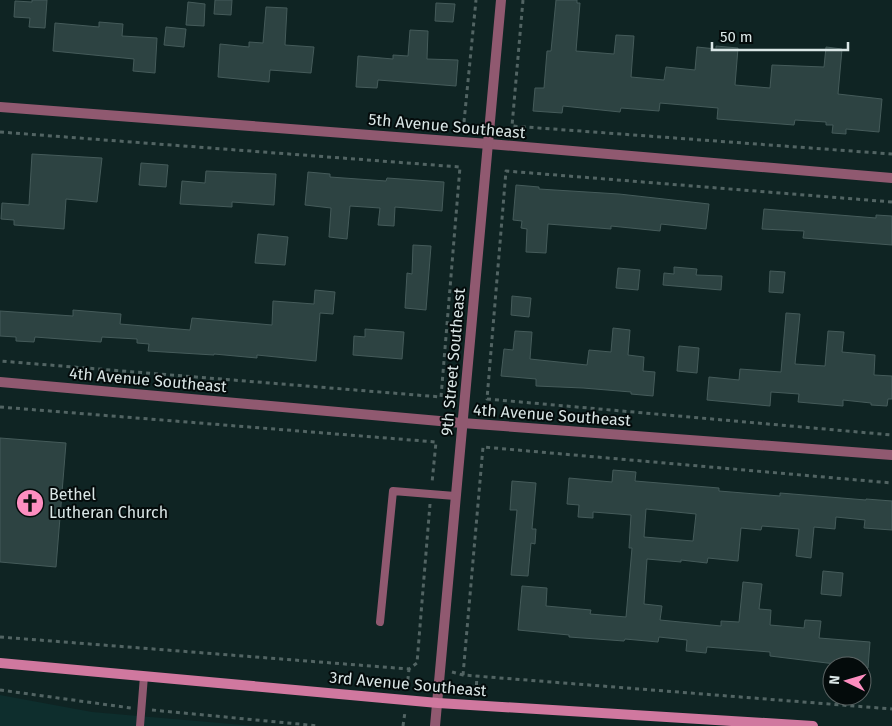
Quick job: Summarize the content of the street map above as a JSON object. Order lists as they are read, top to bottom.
{
  "streets": {
    "main road": ["3rd Avenue Southeast"],
    "street": ["5th Avenue Southeast", "9th Street Southeast", "4th Avenue Southeast"]
  },
  "crossings": [
    ["5th Avenue Southeast", "9th Street Southeast"],
    ["9th Street Southeast", "4th Avenue Southeast"],
    ["9th Street Southeast", "3rd Avenue Southeast"]
  ],
  "places": {
    "church": ["Bethel Lutheran Church"]
  },
  "scale_bar": "50 m",
  "north": "left"
}
